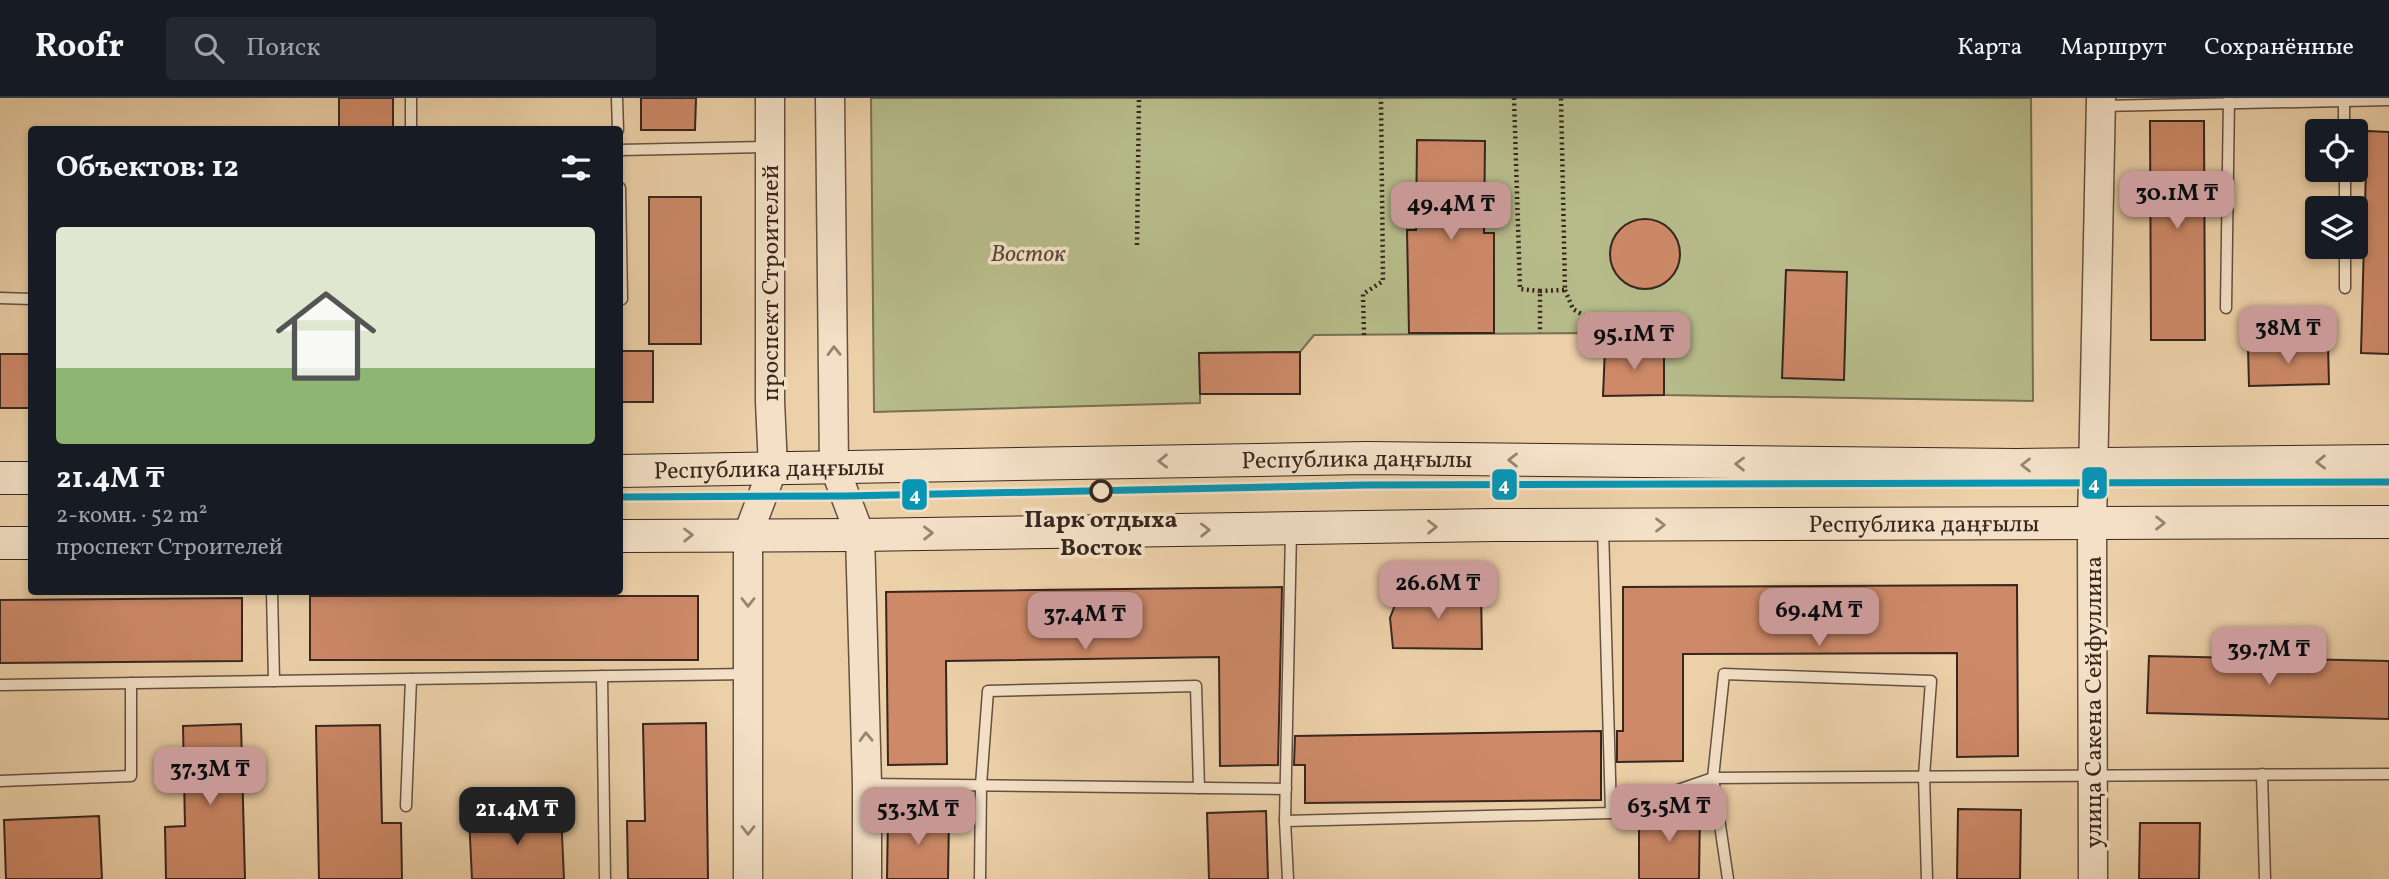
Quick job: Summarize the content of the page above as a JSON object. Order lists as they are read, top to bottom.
{
  "streets": {
    "main road": ["Республика даңғылы"],
    "street": ["проспект Строителей", "улица Сакена Сейфуллина"]
  },
  "crossings": [
    ["проспект Строителей", "Республика даңғылы"],
    ["Республика даңғылы", "улица Сакена Сейфуллина"]
  ],
  "parks": ["Восток"],
  "places": ["Парк отдыха Восток"],
  "lines": ["transit line 4"],
  "page": {
    "header": "Roofr",
    "search": "Поиск",
    "nav": ["Карта", "Маршрут", "Сохранённые"],
    "heading": "Объектов: 12",
    "price": [
      "30.1M ₸",
      "49.4M ₸",
      "38M ₸",
      "95.1M ₸",
      "26.6M ₸",
      "69.4M ₸",
      "37.4M ₸",
      "39.7M ₸",
      "37.3M ₸",
      "63.5M ₸",
      "21.4M ₸",
      "53.3M ₸"
    ],
    "list": [
      {
        "name": "21.4M ₸",
        "note": "2-комн. · 52 m² · проспект Строителей"
      }
    ]
  }
}
